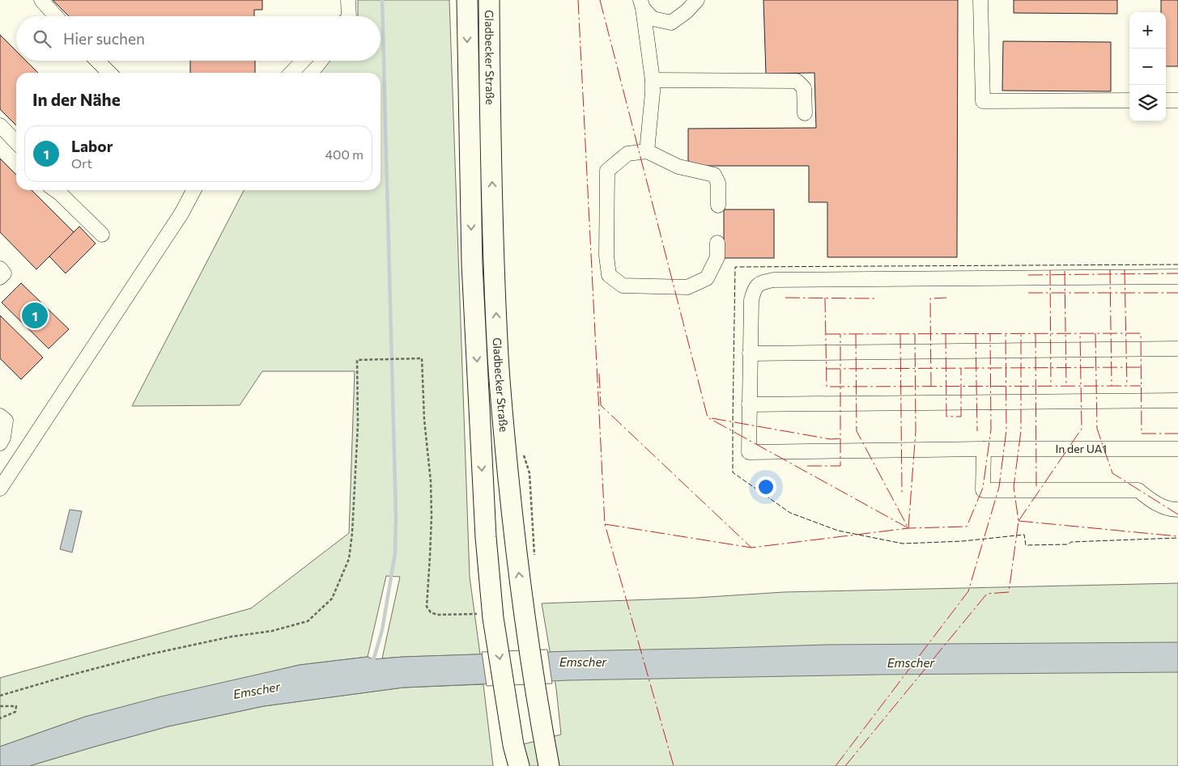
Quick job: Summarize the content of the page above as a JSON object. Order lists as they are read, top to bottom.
{
  "streets": {
    "highway": ["Gladbecker Straße"],
    "lane": ["In der UA1"]
  },
  "water": ["Emscher"],
  "page": {
    "map_buttons": ["+", "−"],
    "search": "Hier suchen",
    "heading": "In der Nähe",
    "list": [
      {
        "mark": "1",
        "name": "Labor",
        "note": "Ort",
        "value": "400 m"
      }
    ],
    "pins": "1"
  }
}
